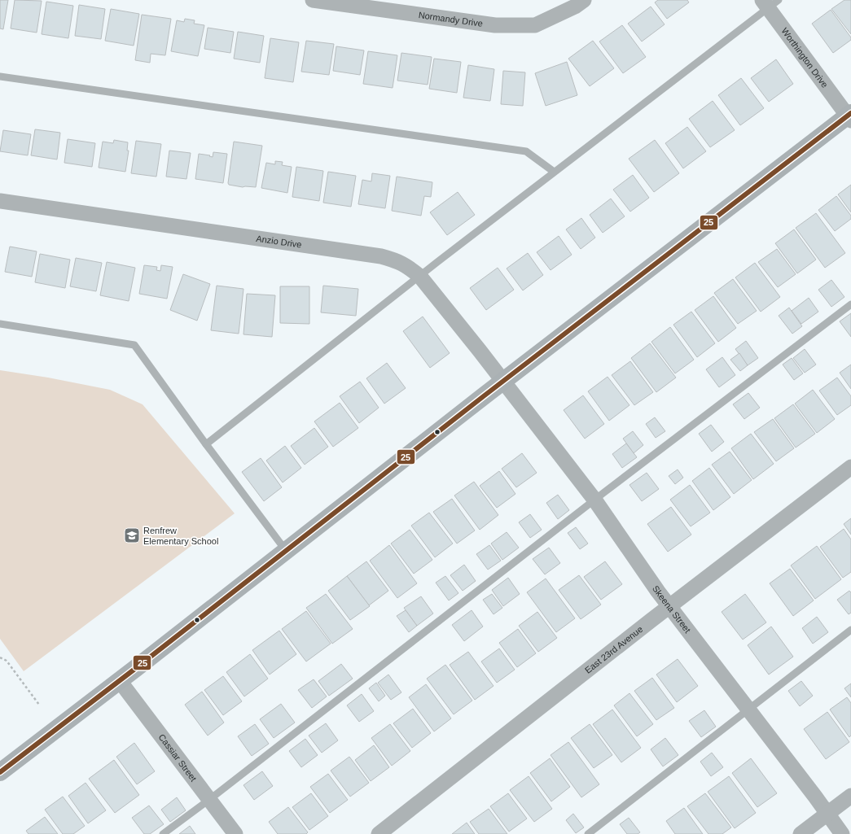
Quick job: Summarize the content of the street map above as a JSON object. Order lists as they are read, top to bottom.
{
  "streets": {
    "street": [
      "Normandy Drive",
      "Worthington Drive",
      "Anzio Drive",
      "Skeena Street",
      "East 23rd Avenue",
      "Cassiar Street"
    ]
  },
  "crossings": [
    ["Anzio Drive", "Skeena Street"],
    ["Skeena Street", "East 23rd Avenue"]
  ],
  "places": {
    "school or university": ["Renfrew Elementary School"]
  },
  "lines": ["transit line 25"]
}
